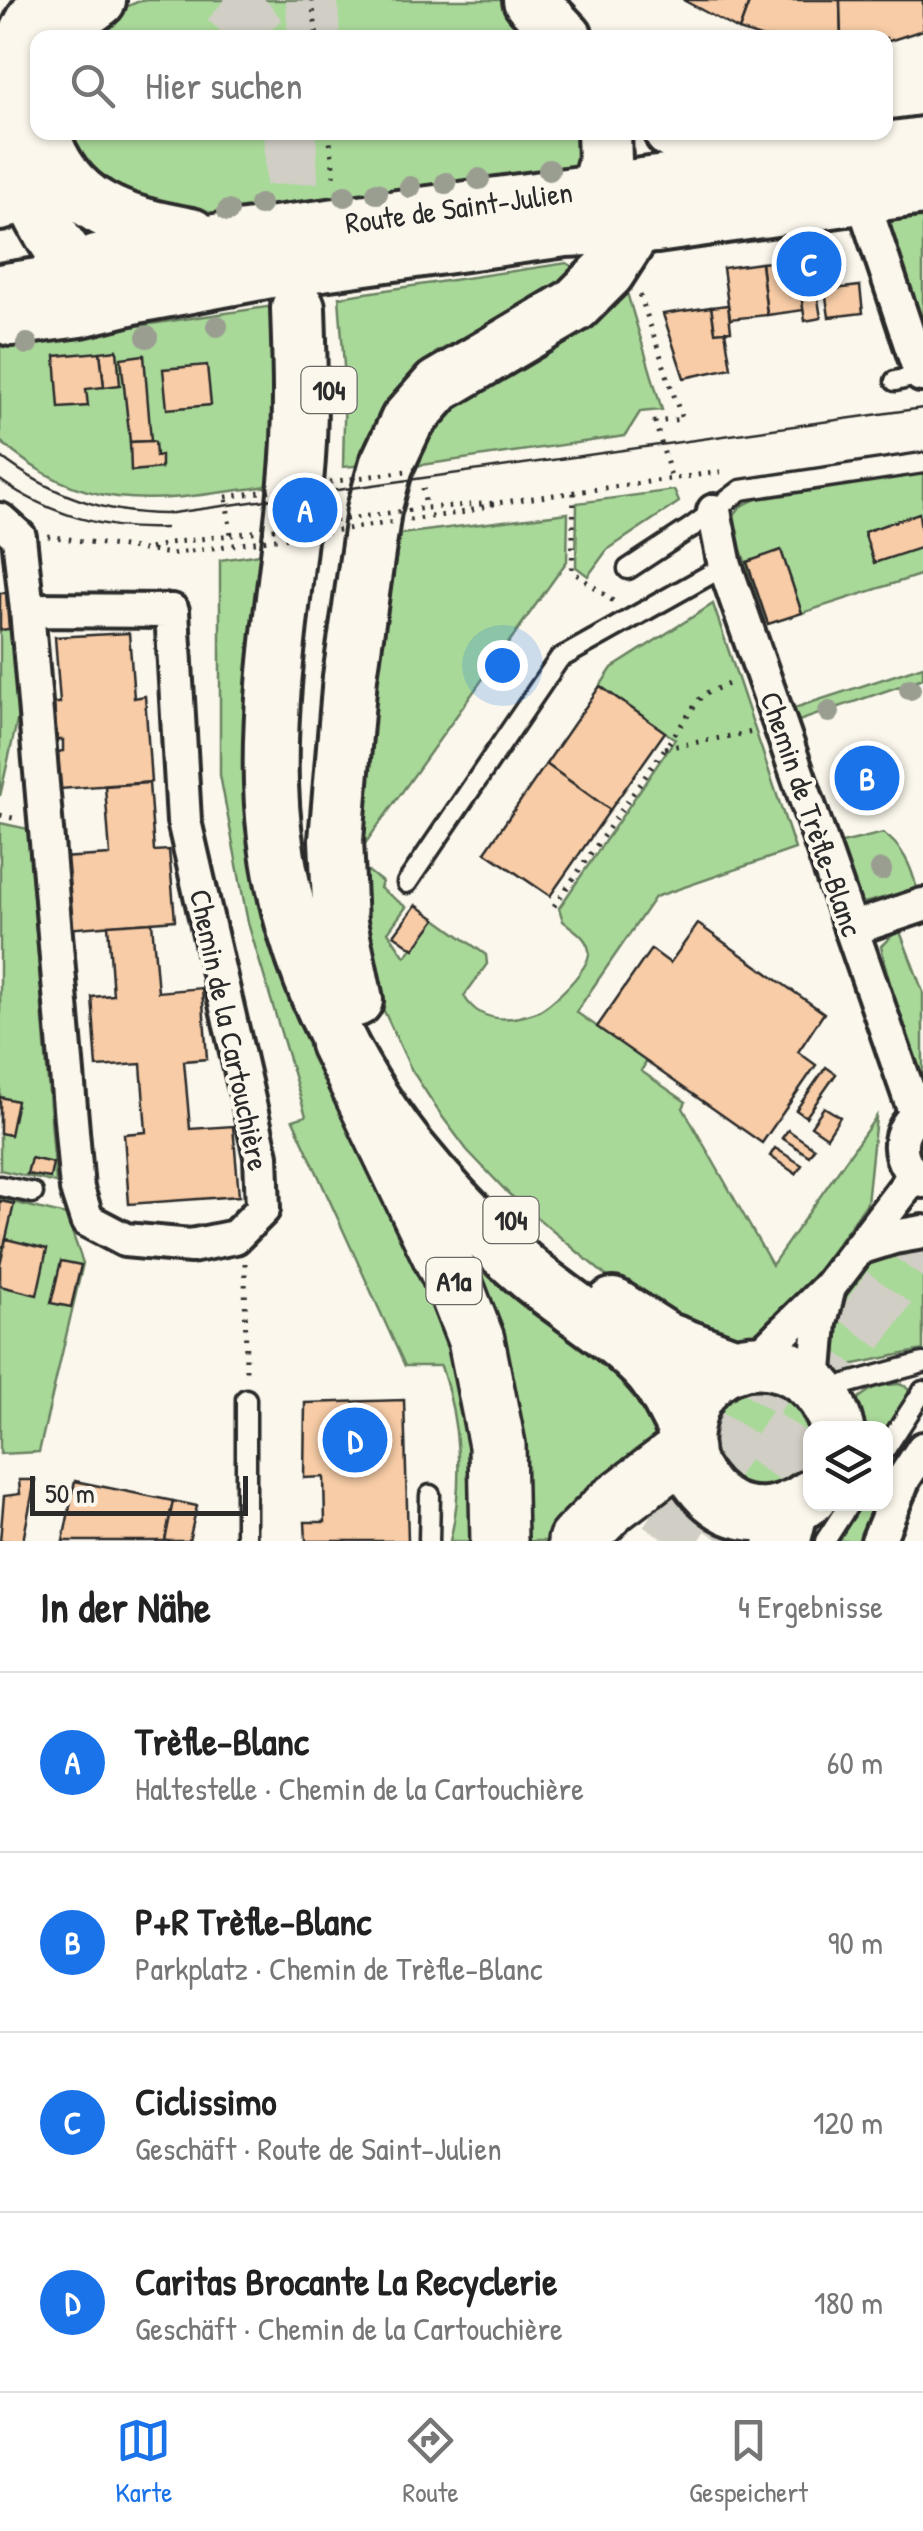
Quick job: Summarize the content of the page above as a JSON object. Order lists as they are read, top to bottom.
{
  "streets": {
    "highway": ["A1a"],
    "main road": ["Route de Saint-Julien", "104"],
    "street": ["Chemin de Trèfle-Blanc", "Chemin de la Cartouchière"]
  },
  "crossings": [
    ["104", "A1a"]
  ],
  "scale_bar": "50 m",
  "page": {
    "search": "Hier suchen",
    "pins": [
      "C",
      "A",
      "B",
      "D"
    ],
    "scale": "50 m",
    "heading": ["In der Nähe", "4 Ergebnisse"],
    "list": [
      {
        "mark": "A",
        "name": "Trèfle-Blanc",
        "note": "Haltestelle · Chemin de la Cartouchière",
        "value": "60 m"
      },
      {
        "mark": "B",
        "name": "P+R Trèfle-Blanc",
        "note": "Parkplatz · Chemin de Trèfle-Blanc",
        "value": "90 m"
      },
      {
        "mark": "C",
        "name": "Ciclissimo",
        "note": "Geschäft · Route de Saint-Julien",
        "value": "120 m"
      },
      {
        "mark": "D",
        "name": "Caritas Brocante La Recyclerie",
        "note": "Geschäft · Chemin de la Cartouchière",
        "value": "180 m"
      }
    ],
    "nav": ["Karte", "Route", "Gespeichert"]
  }
}
